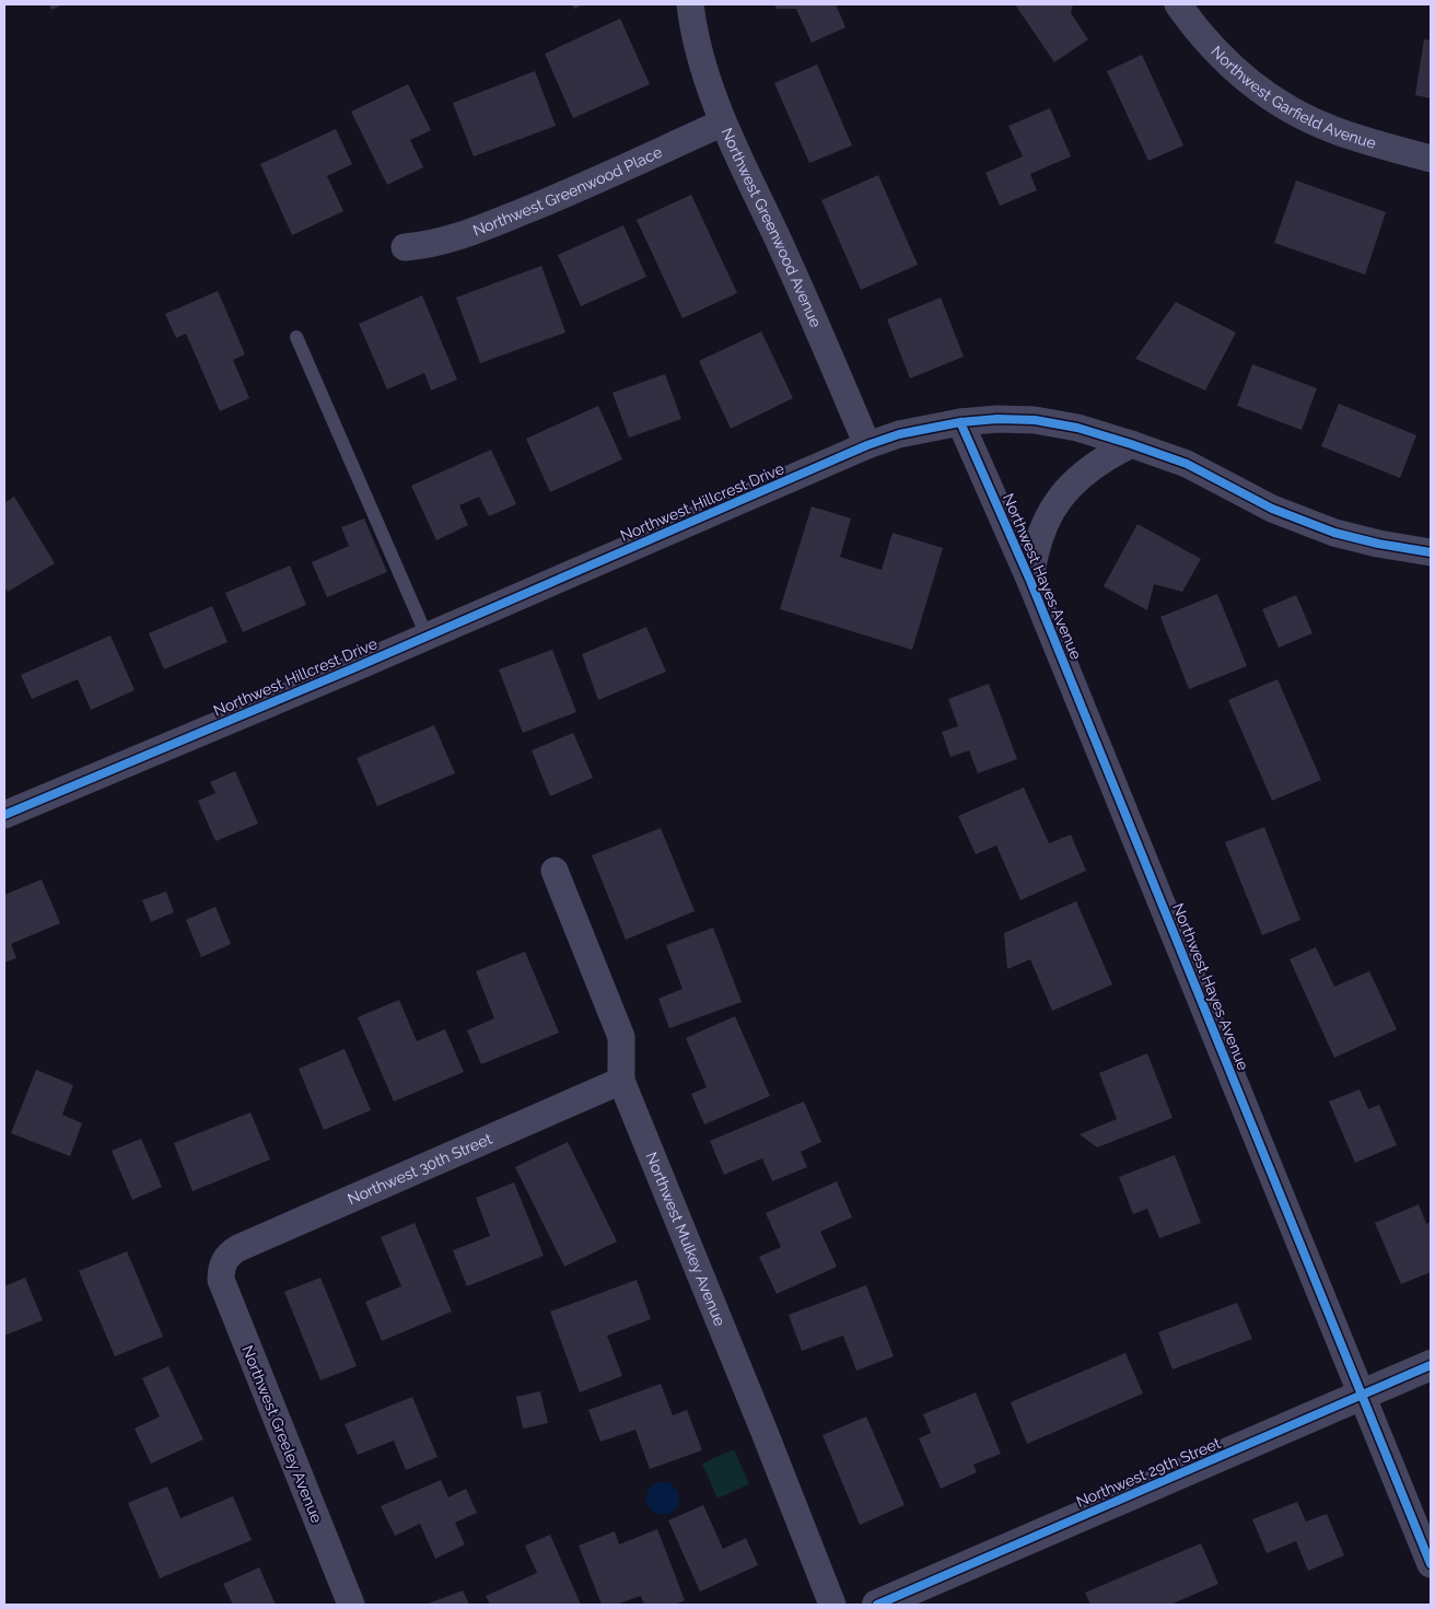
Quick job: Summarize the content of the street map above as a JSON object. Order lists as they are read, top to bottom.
{
  "streets": {
    "street": [
      "Northwest Garfield Avenue",
      "Northwest Greenwood Place",
      "Northwest Greenwood Avenue",
      "Northwest Hillcrest Drive",
      "Northwest Hayes Avenue",
      "Northwest 30th Street",
      "Northwest Mulkey Avenue",
      "Northwest Greeley Avenue",
      "Northwest 29th Street"
    ]
  },
  "crossings": [
    ["Northwest Greenwood Place", "Northwest Greenwood Avenue"],
    ["Northwest Greenwood Avenue", "Northwest Hillcrest Drive"],
    ["Northwest Hillcrest Drive", "Northwest Hayes Avenue"],
    ["Northwest Hayes Avenue", "Northwest 29th Street"],
    ["Northwest 30th Street", "Northwest Mulkey Avenue"],
    ["Northwest 30th Street", "Northwest Greeley Avenue"]
  ]
}
